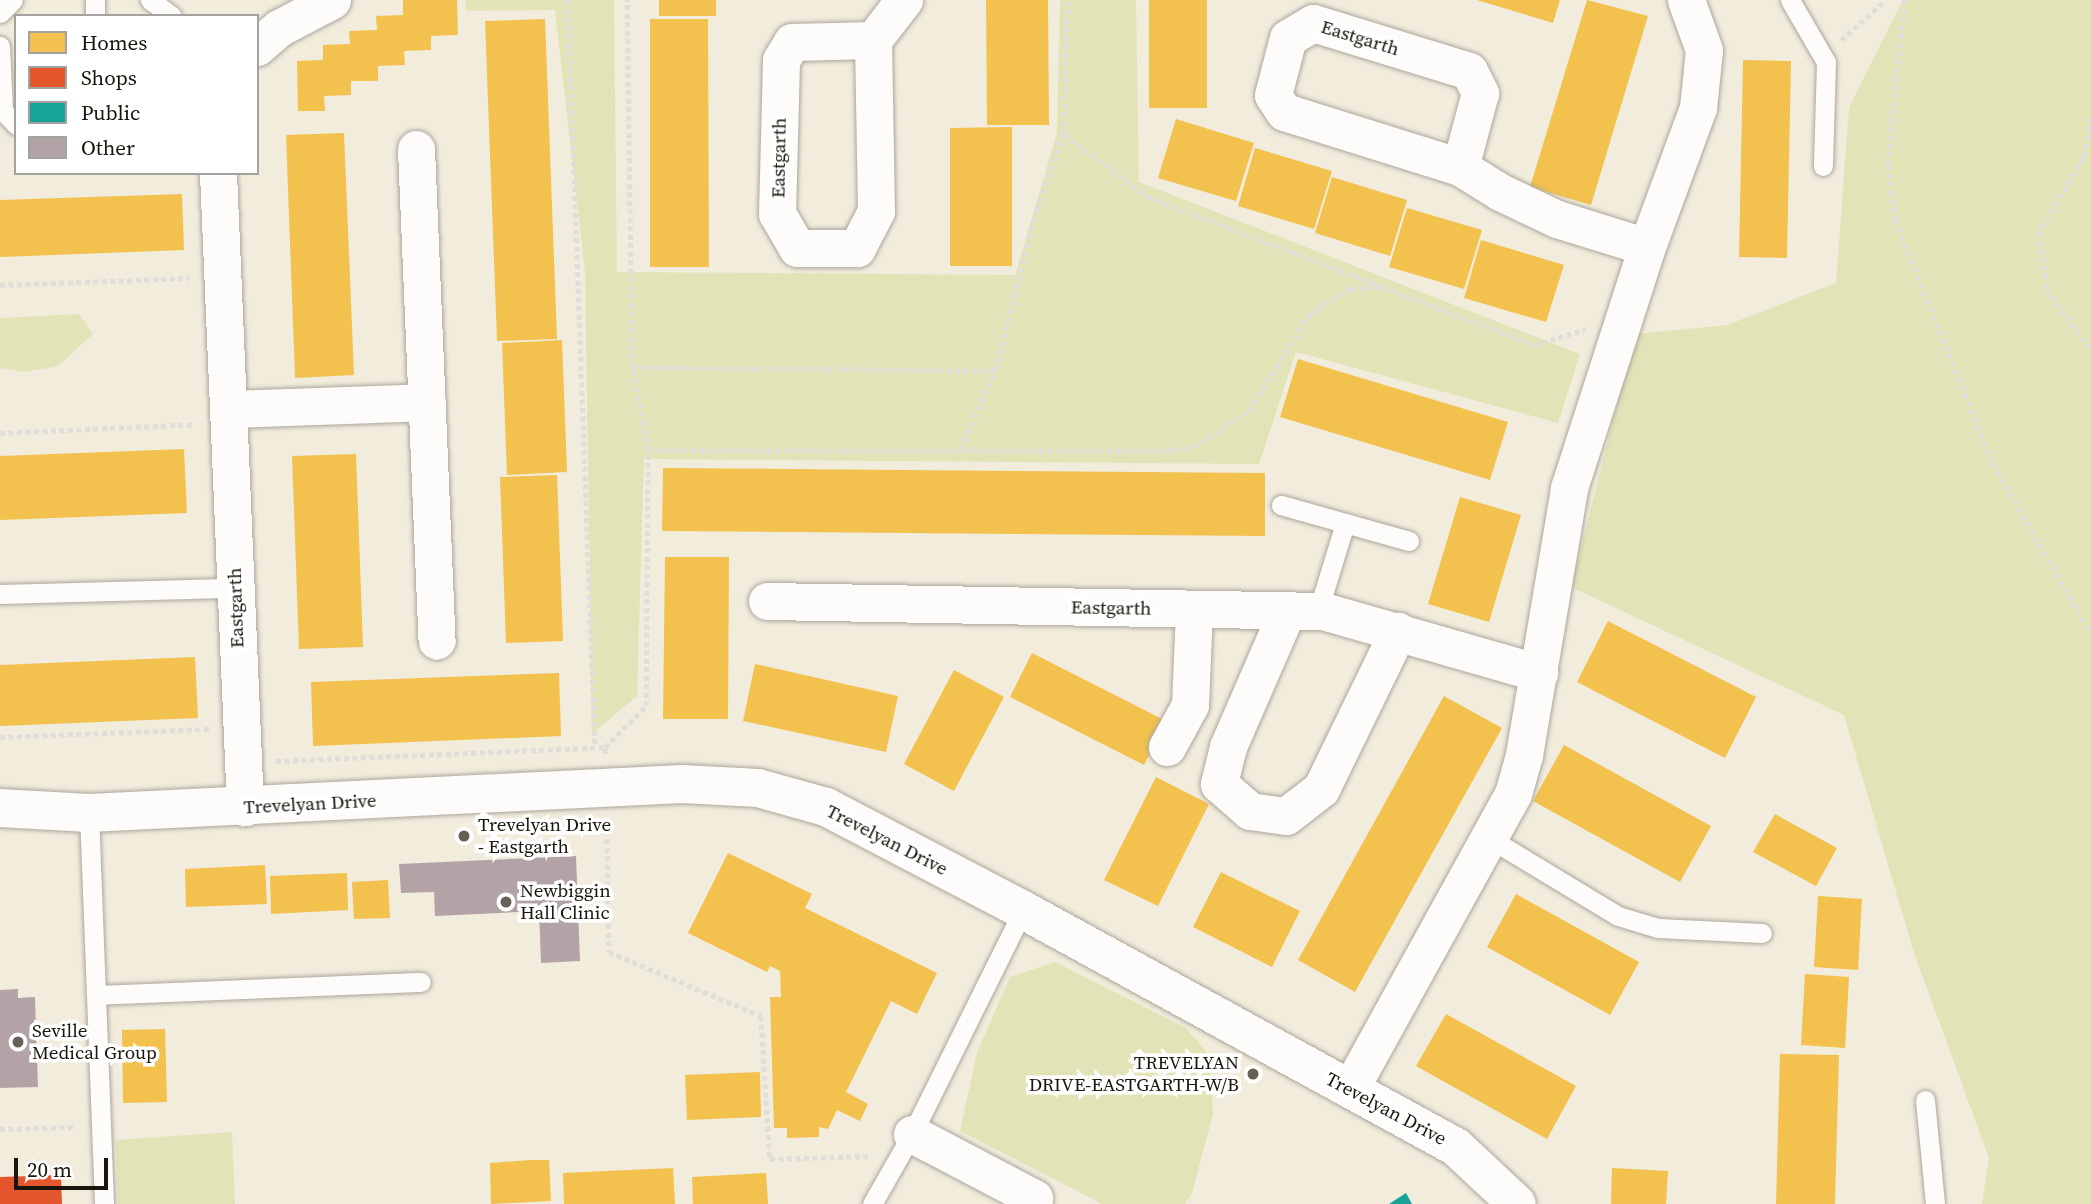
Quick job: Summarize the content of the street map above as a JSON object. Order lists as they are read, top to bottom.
{
  "streets": {
    "street": ["Eastgarth", "Trevelyan Drive"]
  },
  "crossings": [
    ["Eastgarth", "Trevelyan Drive"]
  ],
  "places": [
    "Trevelyan Drive - Eastgarth",
    "Newbiggin Hall Clinic",
    "Seville Medical Group",
    "TREVELYAN DRIVE-EASTGARTH-W/B"
  ],
  "legend": [
    "Homes",
    "Shops",
    "Public",
    "Other"
  ],
  "scale_bar": "20 m"
}
